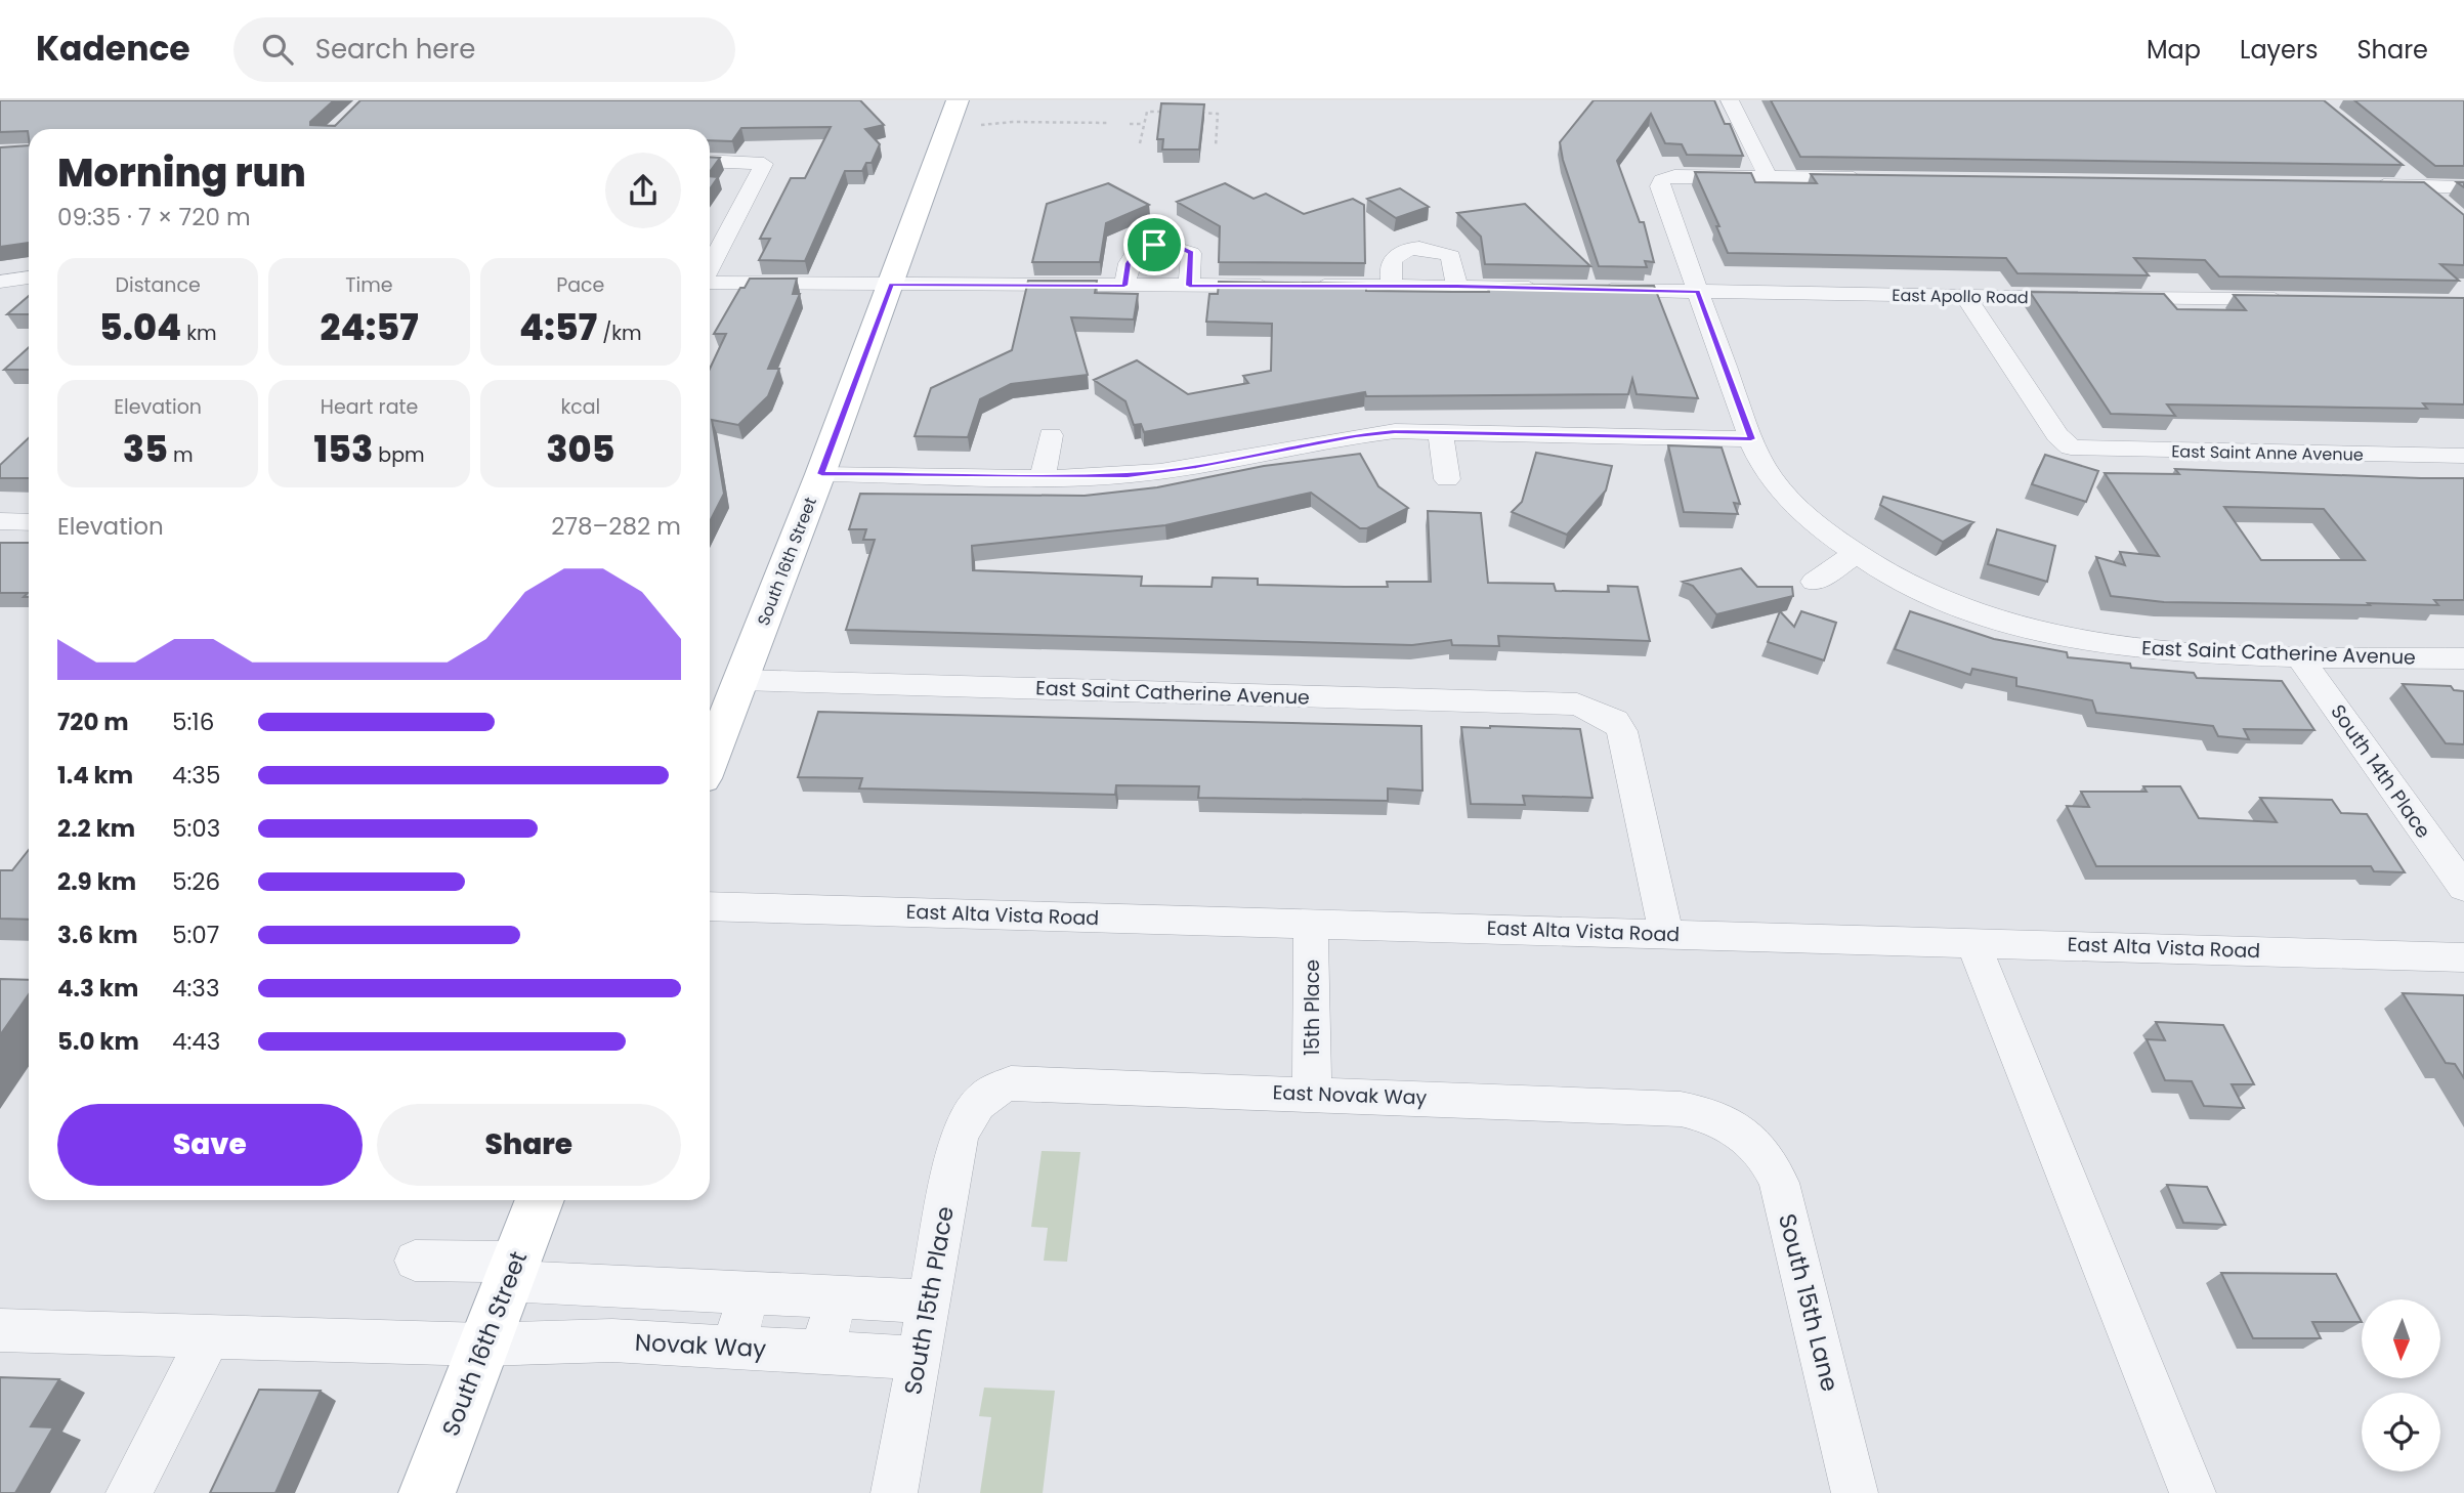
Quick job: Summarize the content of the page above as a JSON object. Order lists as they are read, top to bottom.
{
  "streets": {
    "main road": ["South 16th Street"],
    "street": [
      "East Apollo Road",
      "East Saint Anne Avenue",
      "East Saint Catherine Avenue",
      "South 14th Place",
      "East Alta Vista Road",
      "15th Place",
      "East Novak Way",
      "South 15th Place",
      "South 15th Lane",
      "Novak Way"
    ]
  },
  "crossings": [
    ["East Apollo Road", "East Saint Anne Avenue"],
    ["East Apollo Road", "East Saint Catherine Avenue"],
    ["South 16th Street", "East Saint Catherine Avenue"],
    ["South 16th Street", "Novak Way"],
    ["East Saint Catherine Avenue", "South 14th Place"],
    ["East Saint Catherine Avenue", "East Alta Vista Road"],
    ["East Alta Vista Road", "15th Place"],
    ["15th Place", "East Novak Way"],
    ["East Novak Way", "South 15th Place"],
    ["East Novak Way", "South 15th Lane"],
    ["South 15th Place", "Novak Way"]
  ],
  "north": "bottom",
  "page": {
    "header": "Kadence",
    "search": "Search here",
    "nav": ["Map", "Layers", "Share"],
    "heading": ["Morning run", "09:35 · 7 × 720 m"],
    "stats": [
      ["Distance", "5.04 km"],
      ["Time", "24:57"],
      ["Pace", "4:57 /km"],
      ["Elevation", "35 m"],
      ["Heart rate", "153 bpm"],
      ["kcal", "305"]
    ],
    "chart": ["Elevation", "278–282 m"],
    "list": [
      {
        "name": "720 m",
        "note": "5:16"
      },
      {
        "name": "1.4 km",
        "note": "4:35"
      },
      {
        "name": "2.2 km",
        "note": "5:03"
      },
      {
        "name": "2.9 km",
        "note": "5:26"
      },
      {
        "name": "3.6 km",
        "note": "5:07"
      },
      {
        "name": "4.3 km",
        "note": "4:33"
      },
      {
        "name": "5.0 km",
        "note": "4:43"
      }
    ],
    "buttons": ["Save", "Share"]
  }
}
